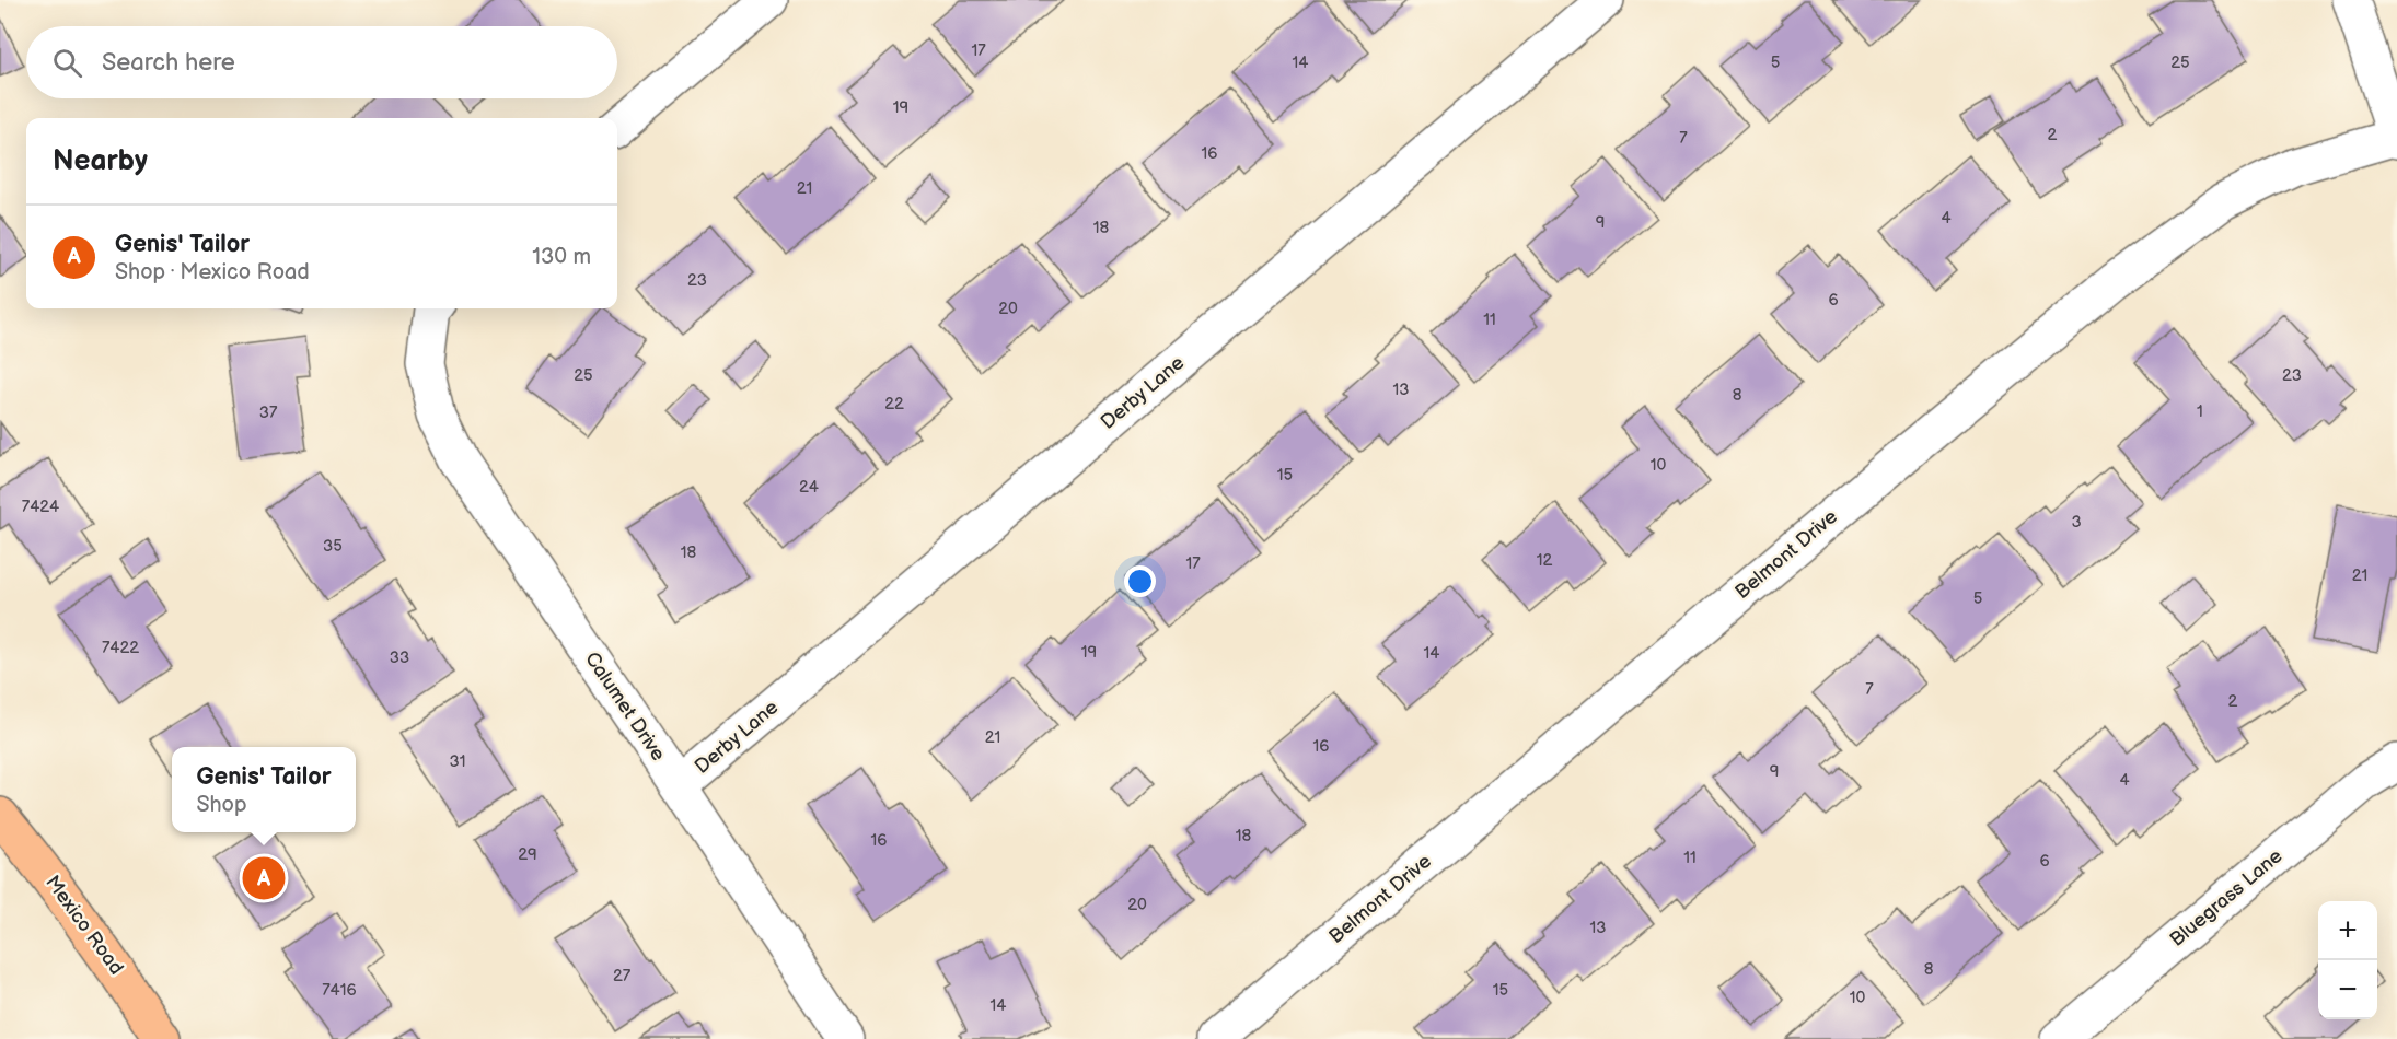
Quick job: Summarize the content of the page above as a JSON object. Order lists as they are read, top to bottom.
{
  "streets": {
    "main road": ["Mexico Road"],
    "street": [
      "Derby Lane",
      "Belmont Drive",
      "Calumet Drive",
      "Bluegrass Lane"
    ]
  },
  "crossings": [
    ["Derby Lane", "Calumet Drive"]
  ],
  "house_numbers": [
    "17",
    "14",
    "5",
    "25",
    "19",
    "2",
    "7",
    "16",
    "21",
    "4",
    "9",
    "18",
    "23",
    "6",
    "20",
    "11",
    "25",
    "23",
    "13",
    "8",
    "22",
    "1",
    "37",
    "10",
    "15",
    "24",
    "7424",
    "3",
    "35",
    "18",
    "12",
    "17",
    "21",
    "5",
    "7422",
    "19",
    "14",
    "33",
    "7",
    "2",
    "21",
    "16",
    "31",
    "9",
    "4",
    "18",
    "16",
    "29",
    "11",
    "6",
    "20",
    "13",
    "8",
    "27",
    "7416",
    "15",
    "10",
    "14"
  ],
  "page": {
    "search": "Search here",
    "heading": "Nearby",
    "list": [
      {
        "mark": "A",
        "name": "Genis' Tailor",
        "note": "Shop · Mexico Road",
        "value": "130 m"
      }
    ],
    "popup": ["Genis' Tailor", "Shop"],
    "pins": "A",
    "map_buttons": ["+", "−"]
  }
}
